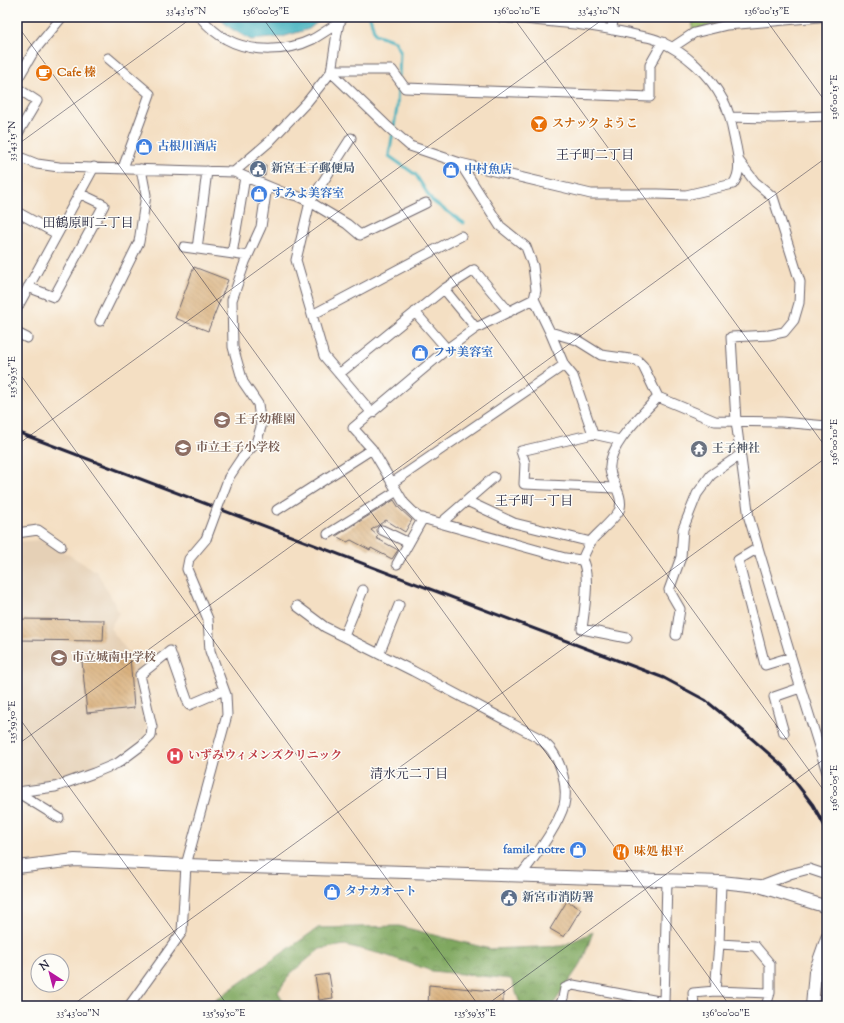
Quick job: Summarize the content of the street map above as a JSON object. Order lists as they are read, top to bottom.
{
  "districts": [
    "王子町二丁目",
    "田鶴原町二丁目",
    "王子町一丁目",
    "清水元二丁目"
  ],
  "places": {
    "cafe": ["Cafe 榛"],
    "bar": ["スナック ようこ"],
    "shop": [
      "古根川酒店",
      "中村魚店",
      "すみよ美容室",
      "フサ美容室",
      "famile notre",
      "タナカオート"
    ],
    "public building": ["新宮王子郵便局", "新宮市消防署"],
    "school or university": ["王子幼稚園", "市立王子小学校", "市立城南中学校"],
    "temple": ["王子神社"],
    "hospital": ["いずみウィメンズクリニック"],
    "restaurant": ["味処 根平"]
  },
  "north": "top left",
  "coordinates": [
    "33°43'15\"N",
    "136°00'05\"E",
    "136°00'10\"E",
    "33°43'10\"N",
    "136°00'15\"E",
    "135°59'55\"E",
    "135°59'50\"E",
    "33°43'00\"N",
    "136°00'00\"E"
  ]
}
